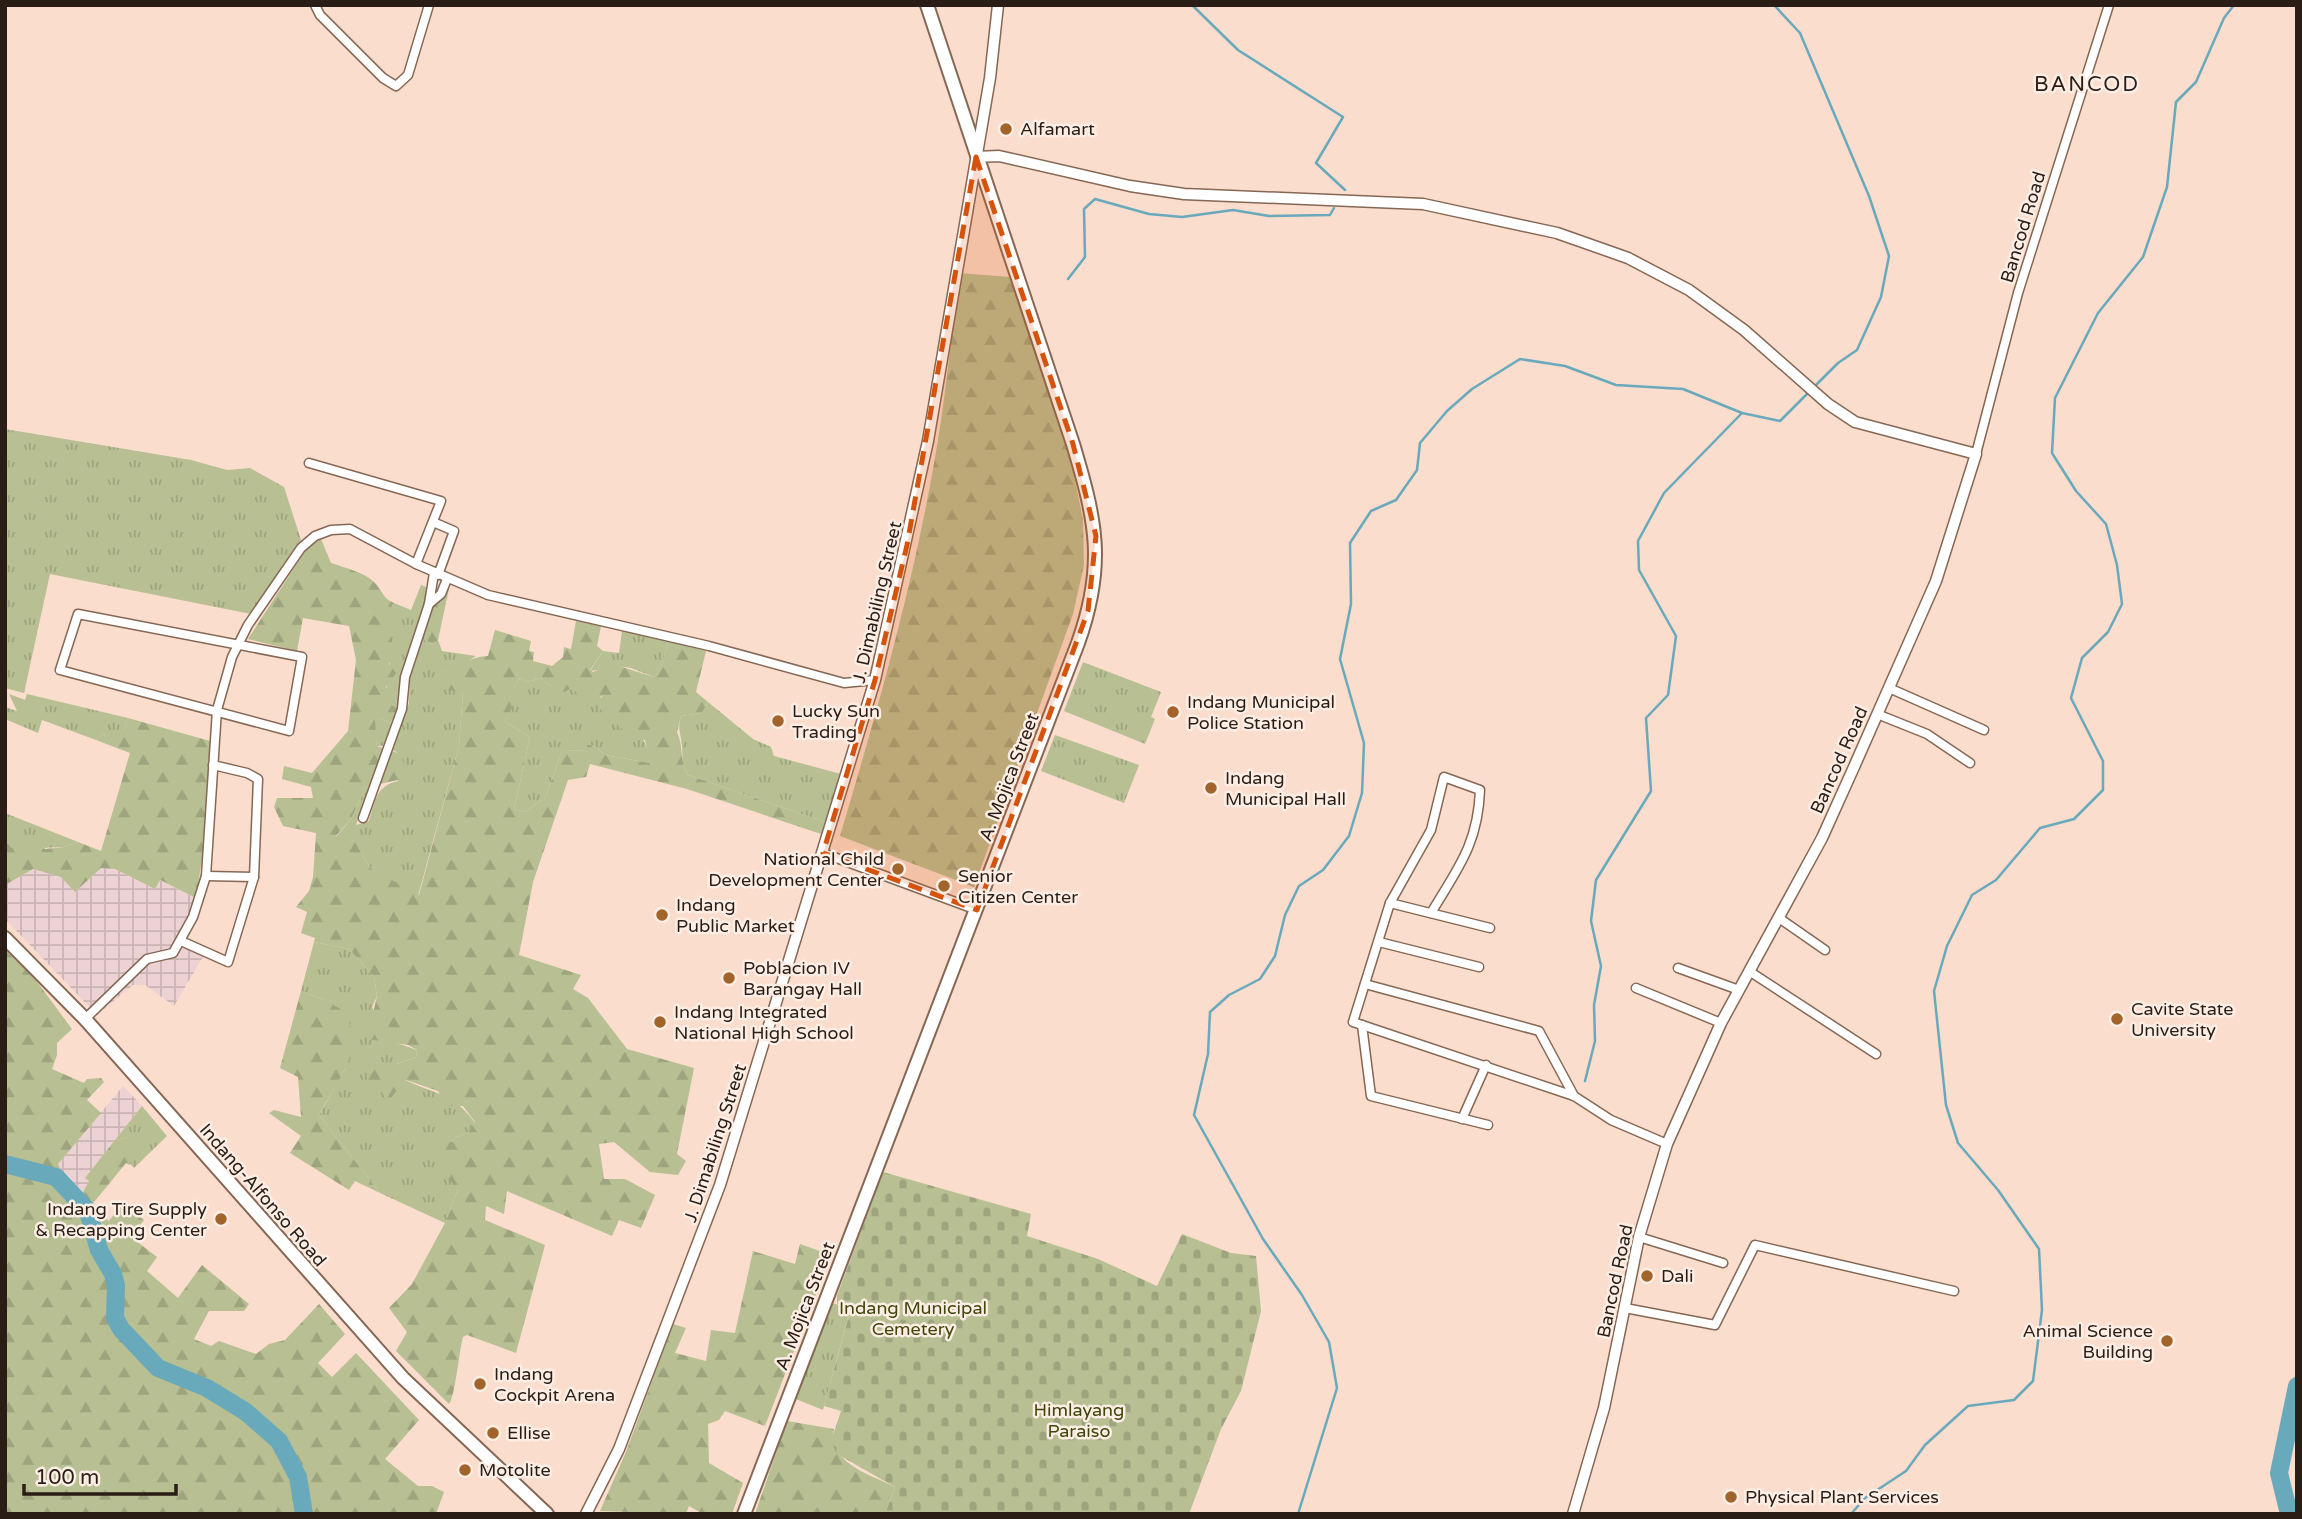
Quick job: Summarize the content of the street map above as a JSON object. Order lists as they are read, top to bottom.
{
  "streets": {
    "main road": ["A. Mojica Street", "Indang-Alfonso Road"],
    "street": ["Bancod Road", "J. Dimabiling Street"]
  },
  "crossings": [
    ["J. Dimabiling Street", "A. Mojica Street"]
  ],
  "districts": ["BANCOD"],
  "parks": ["Indang Municipal Cemetery", "Himlayang Paraiso"],
  "places": [
    "Alfamart",
    "Indang Municipal Police Station",
    "Lucky Sun Trading",
    "Indang Municipal Hall",
    "National Child Development Center",
    "Senior Citizen Center",
    "Indang Public Market",
    "Poblacion IV Barangay Hall",
    "Cavite State University",
    "Indang Integrated National High School",
    "Indang Tire Supply & Recapping Center",
    "Dali",
    "Animal Science Building",
    "Indang Cockpit Arena",
    "Ellise",
    "Motolite",
    "Physical Plant Services"
  ],
  "scale_bar": "100 m"
}
